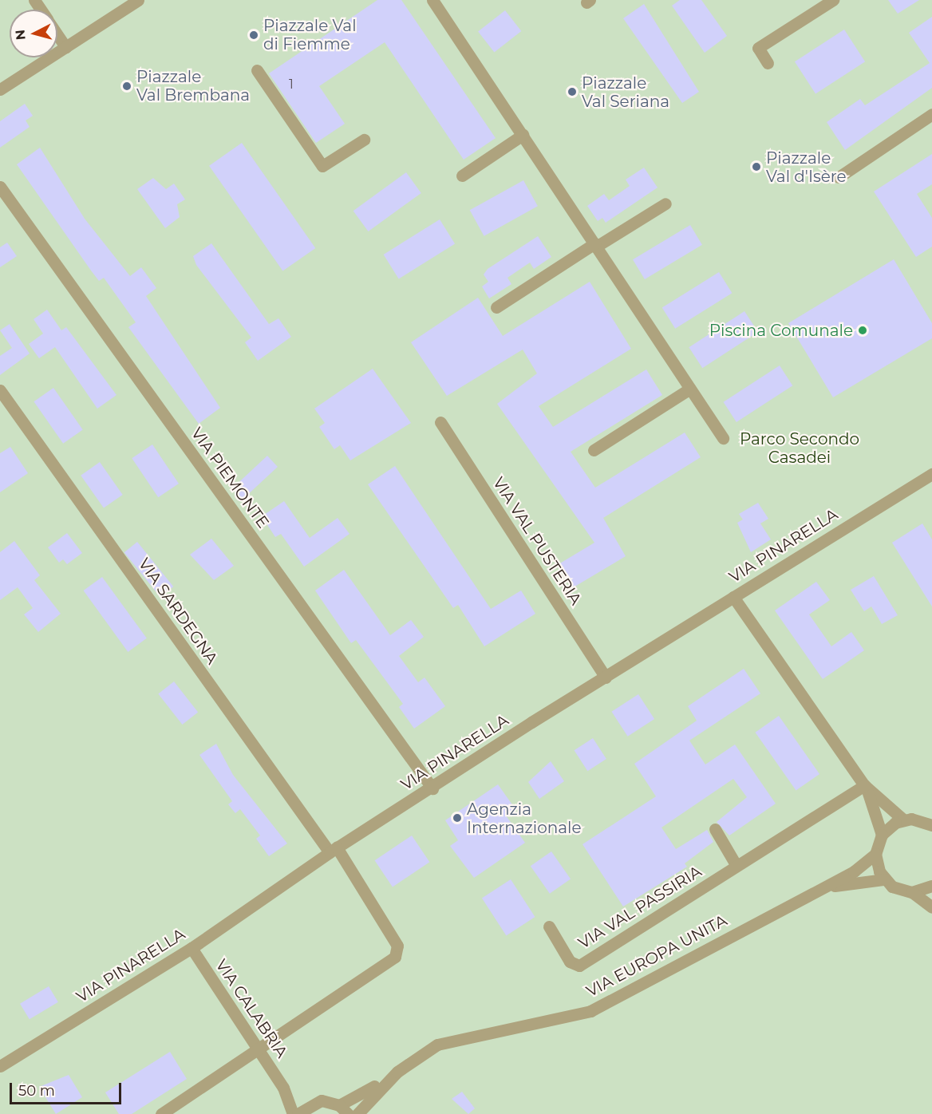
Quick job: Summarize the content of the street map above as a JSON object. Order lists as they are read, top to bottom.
{
  "streets": {
    "street": [
      "VIA PIEMONTE",
      "VIA VAL PUSTERIA",
      "VIA PINARELLA",
      "VIA SARDEGNA",
      "VIA VAL PASSIRIA",
      "VIA EUROPA UNITA",
      "VIA CALABRIA"
    ]
  },
  "crossings": [
    ["VIA PIEMONTE", "VIA PINARELLA"],
    ["VIA VAL PUSTERIA", "VIA PINARELLA"],
    ["VIA PINARELLA", "VIA SARDEGNA"],
    ["VIA PINARELLA", "VIA CALABRIA"],
    ["VIA SARDEGNA", "VIA CALABRIA"]
  ],
  "parks": ["Parco Secondo Casadei"],
  "places": [
    "Piazzale Val di Fiemme",
    "Piazzale Val Brembana",
    "Piazzale Val Seriana",
    "Piazzale Val d'Isère",
    "Piscina Comunale",
    "Agenzia Internazionale"
  ],
  "house_numbers": ["1"],
  "scale_bar": "50 m",
  "north": "left"
}
